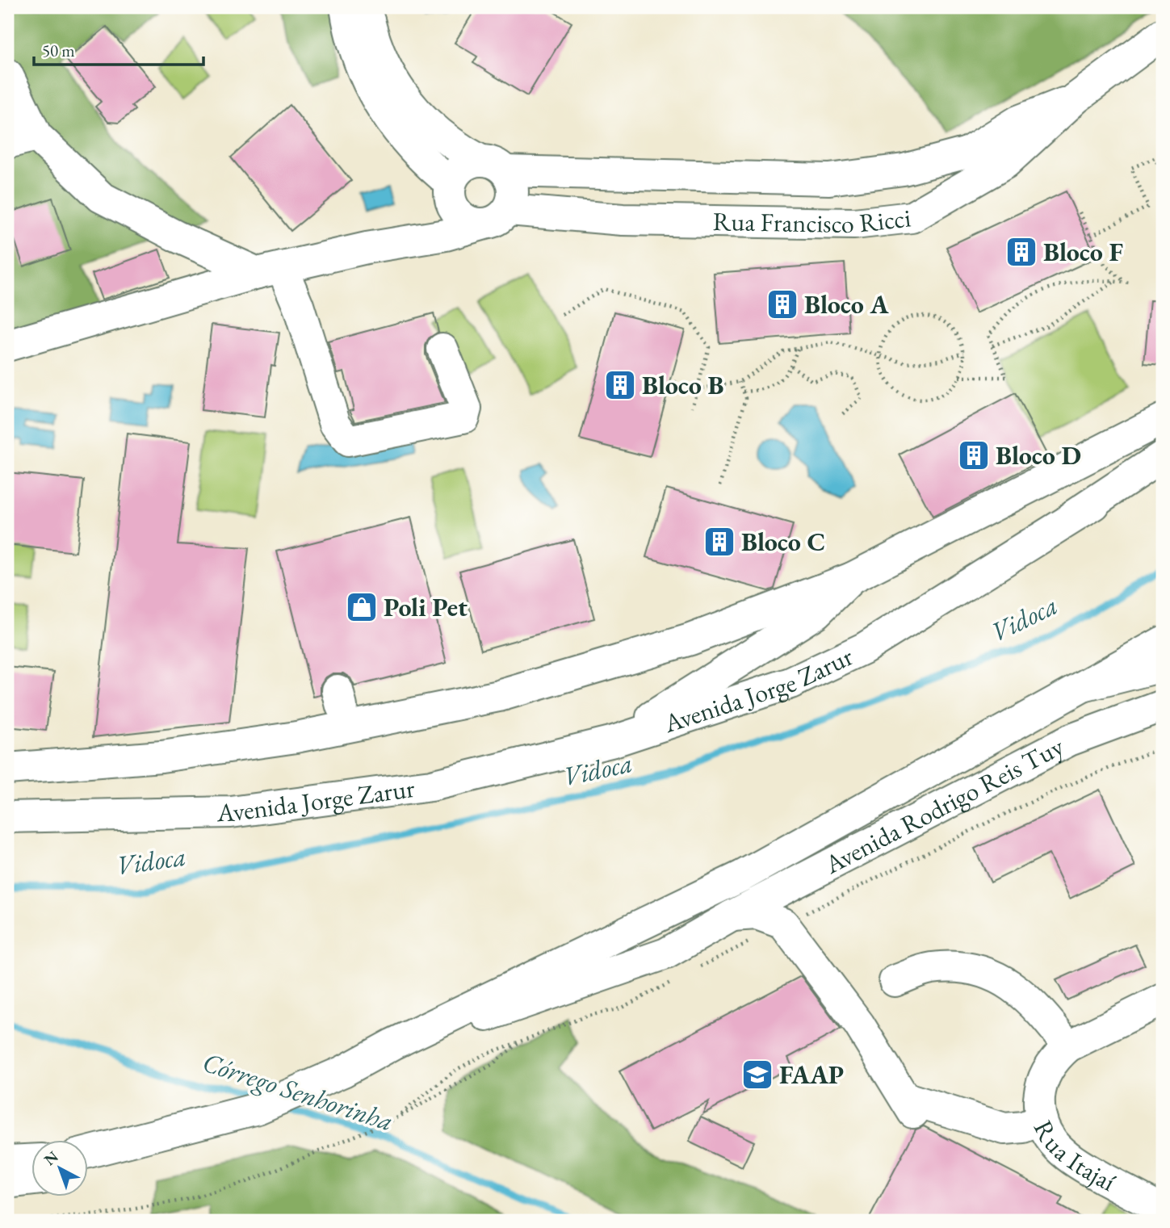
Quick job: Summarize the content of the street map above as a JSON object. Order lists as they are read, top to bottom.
{
  "streets": {
    "main road": [
      "Rua Francisco Ricci",
      "Avenida Jorge Zarur",
      "Avenida Rodrigo Reis Tuy",
      "Rua Itajaí"
    ]
  },
  "water": ["Vidoca", "Córrego Senhorinha"],
  "places": {
    "building": [
      "Bloco F",
      "Bloco A",
      "Bloco B",
      "Bloco D",
      "Bloco C"
    ],
    "shop": ["Poli Pet"],
    "school or university": ["FAAP"]
  },
  "scale_bar": "50 m",
  "north": "top left"
}
